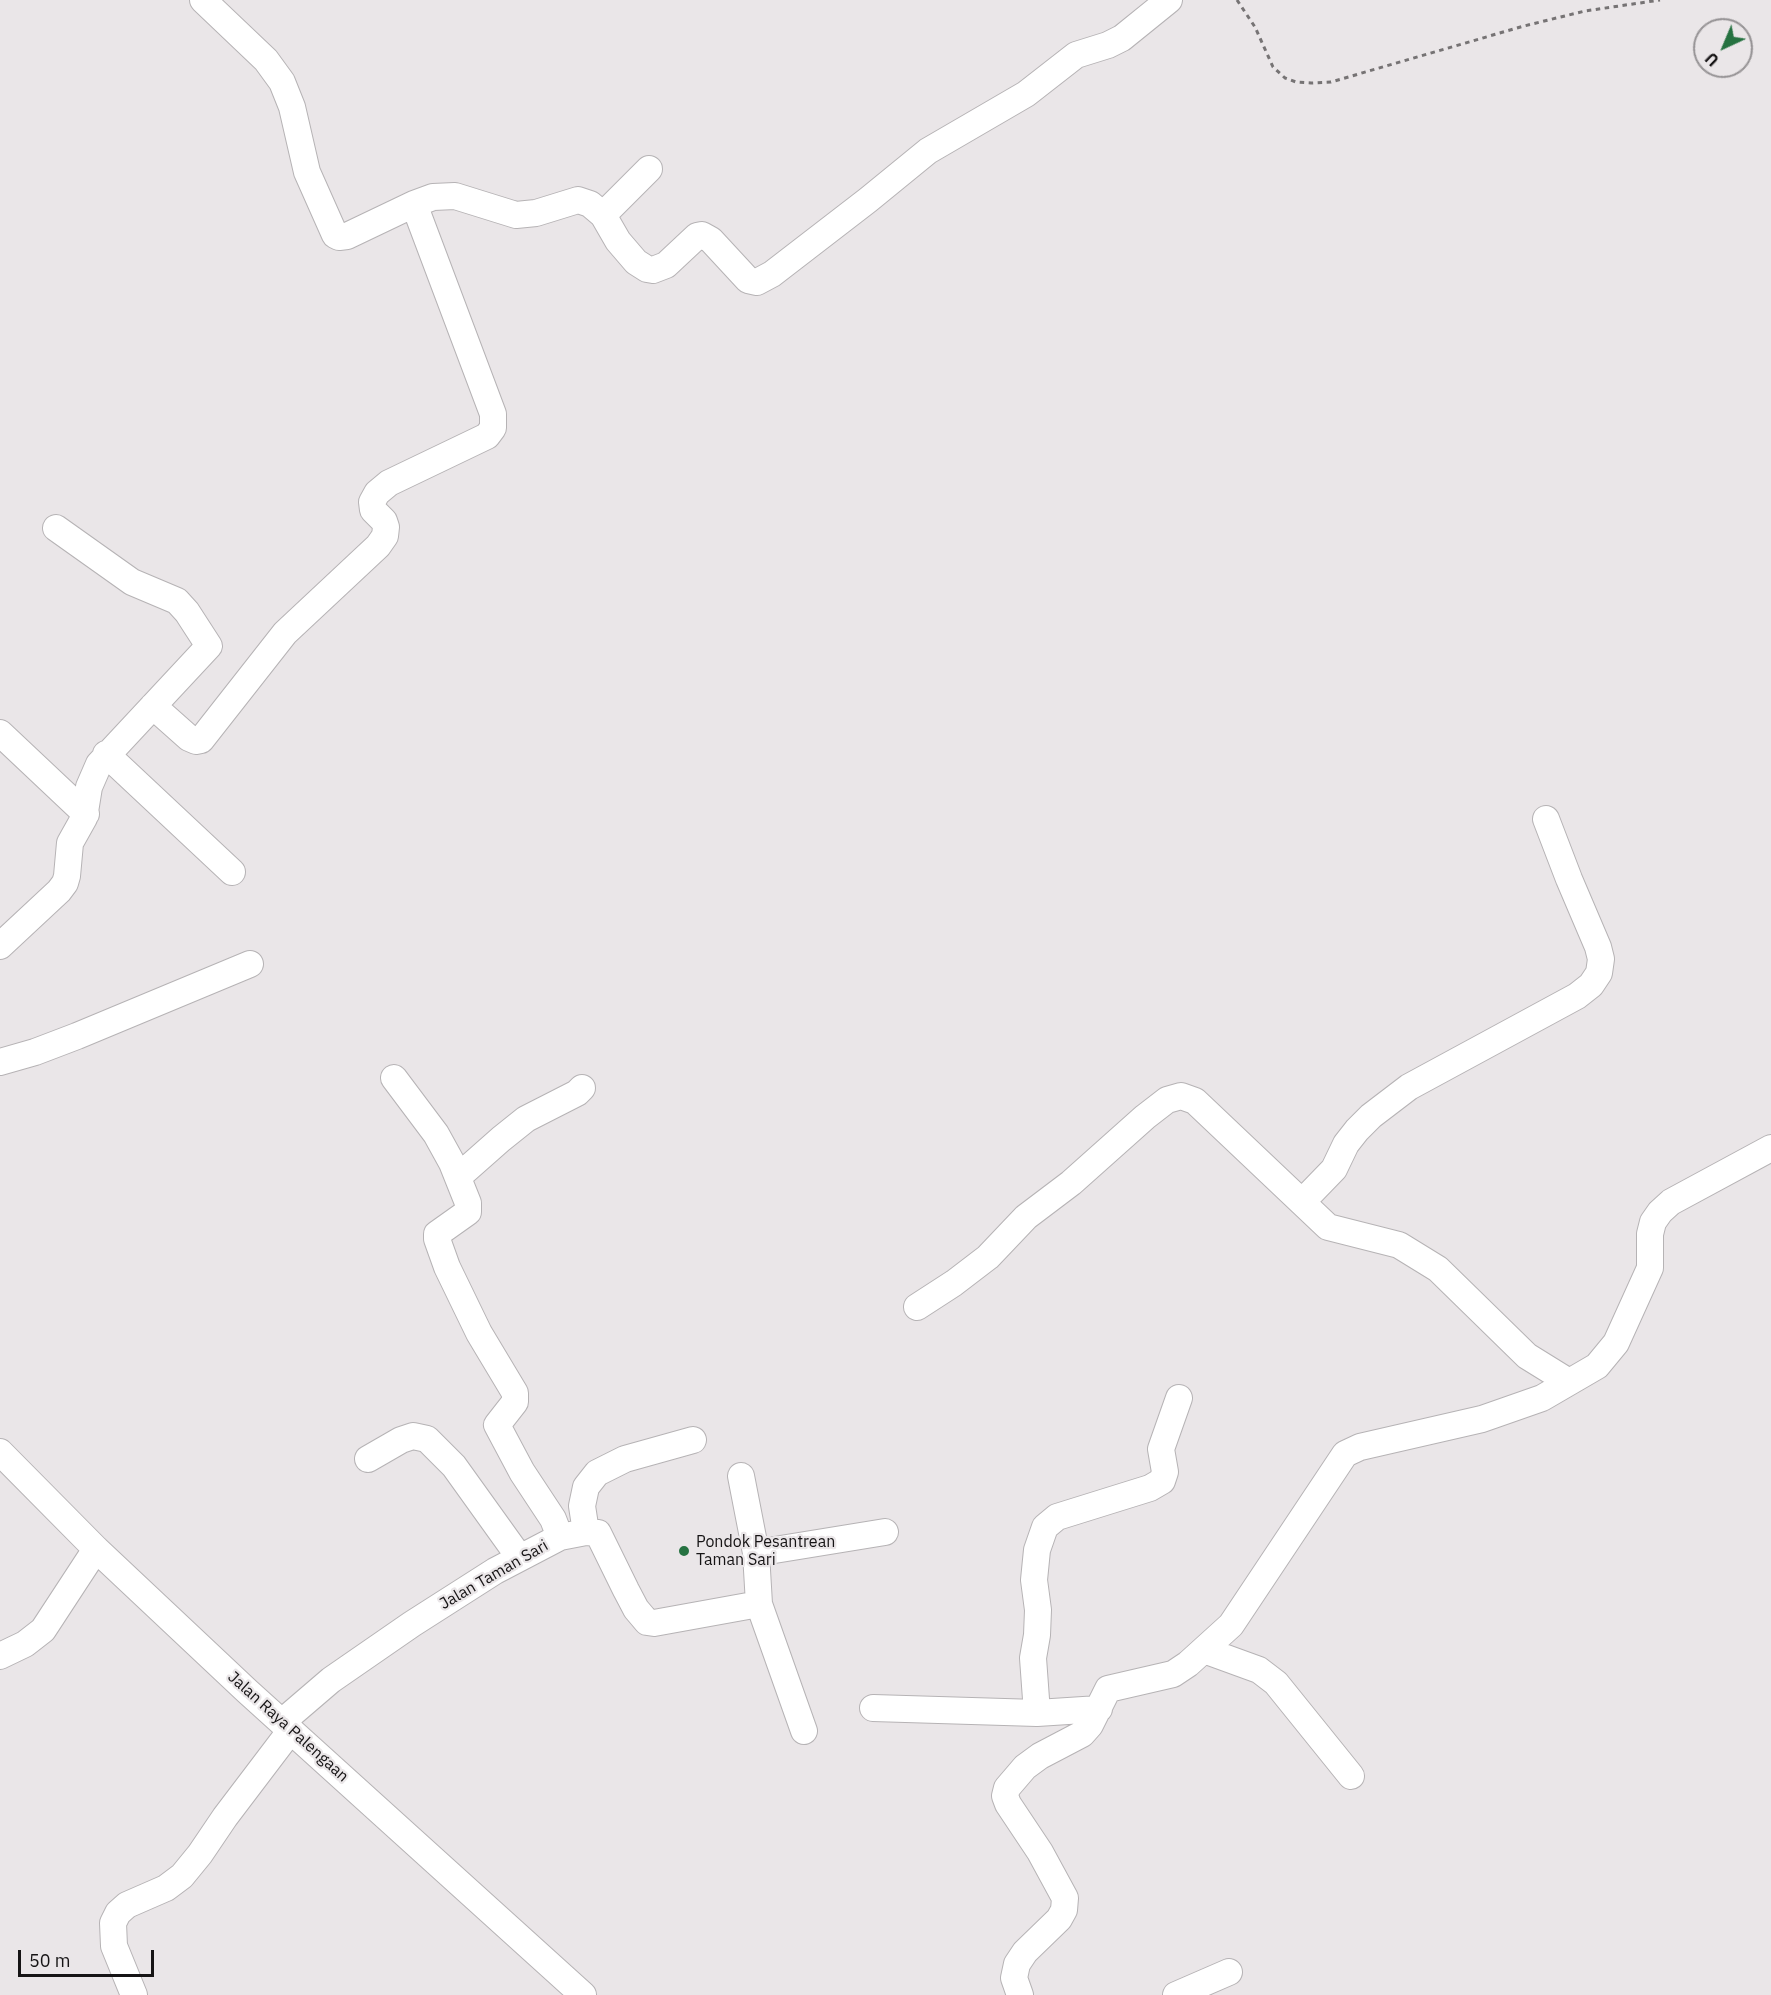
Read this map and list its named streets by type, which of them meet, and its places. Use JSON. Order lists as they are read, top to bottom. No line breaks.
{"streets":{"street":["Jalan Taman Sari","Jalan Raya Palengaan"]},"crossings":[["Jalan Taman Sari","Jalan Raya Palengaan"]],"places":["Pondok Pesantrean Taman Sari"],"scale_bar":"50 m","north":"bottom left"}
